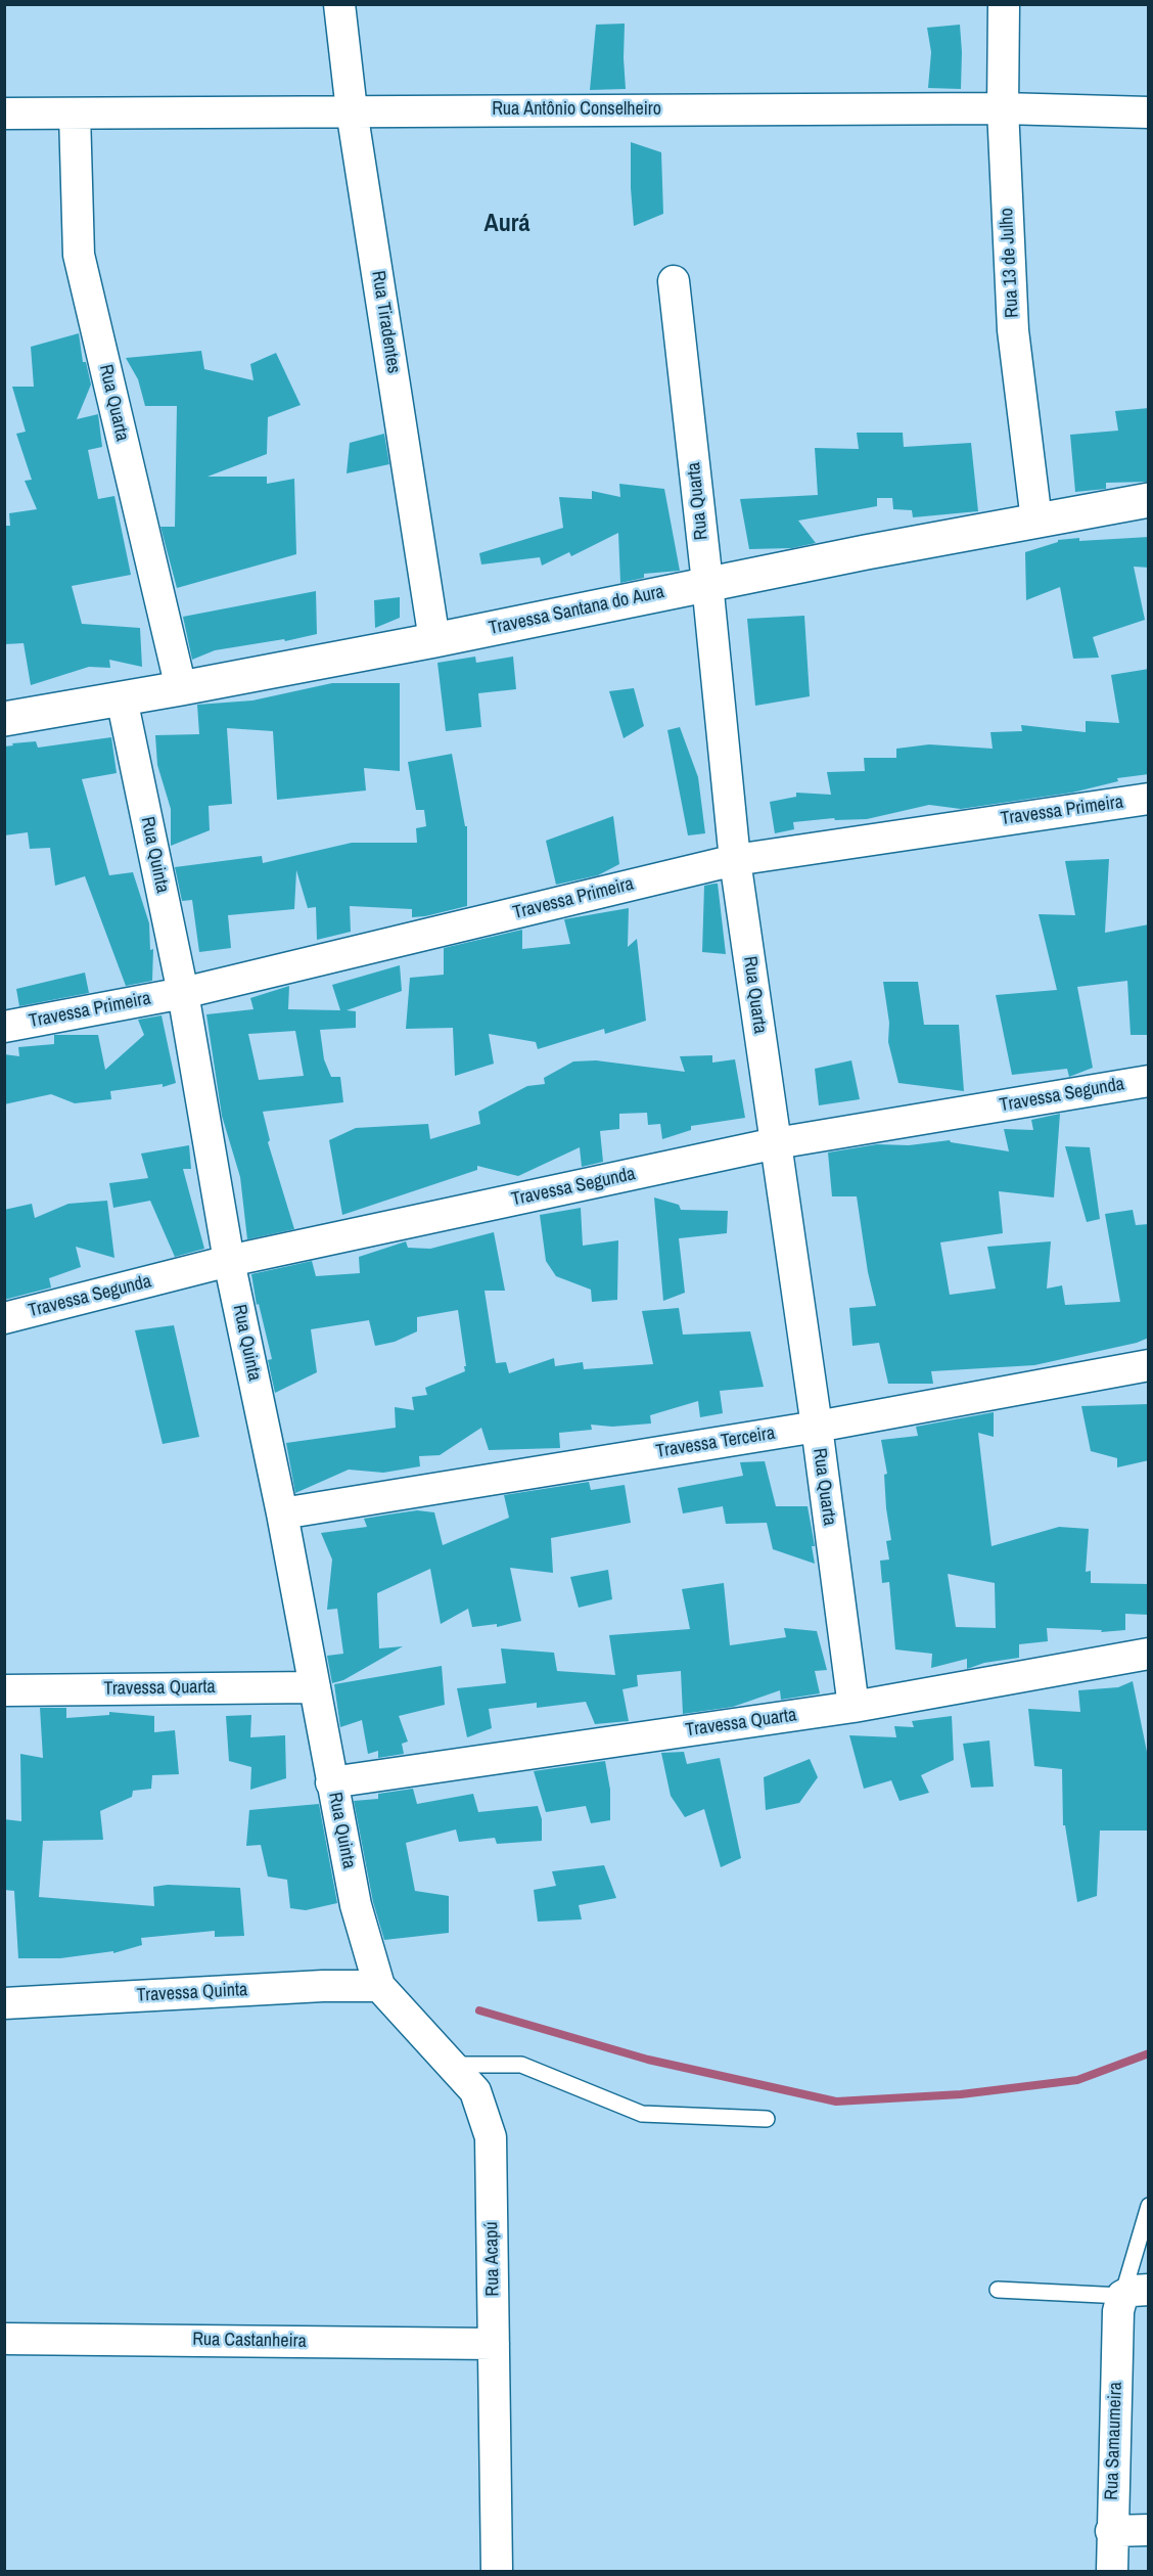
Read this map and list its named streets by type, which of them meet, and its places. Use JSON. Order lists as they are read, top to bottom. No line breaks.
{"streets":{"street":["Rua Antônio Conselheiro","Rua 13 de Julho","Rua Tiradentes","Rua Quarta","Travessa Santana do Aura","Travessa Primeira","Rua Quinta","Travessa Segunda","Travessa Terceira","Travessa Quarta","Travessa Quinta","Rua Acapú","Rua Castanheira","Rua Samaumeira"]},"crossings":[["Rua Antônio Conselheiro","Rua 13 de Julho"],["Rua Antônio Conselheiro","Rua Tiradentes"],["Rua Antônio Conselheiro","Rua Quarta"],["Rua 13 de Julho","Travessa Santana do Aura"],["Rua Tiradentes","Travessa Santana do Aura"],["Rua Quarta","Travessa Santana do Aura"],["Rua Quarta","Travessa Primeira"],["Rua Quarta","Travessa Segunda"],["Rua Quarta","Travessa Terceira"],["Rua Quarta","Travessa Quarta"],["Travessa Santana do Aura","Rua Quinta"],["Travessa Primeira","Rua Quinta"],["Rua Quinta","Travessa Segunda"],["Rua Quinta","Travessa Terceira"],["Rua Quinta","Travessa Quarta"],["Rua Quinta","Travessa Quinta"],["Rua Quinta","Rua Acapú"],["Travessa Quinta","Rua Acapú"],["Rua Acapú","Rua Castanheira"]],"districts":["Aurá"]}
